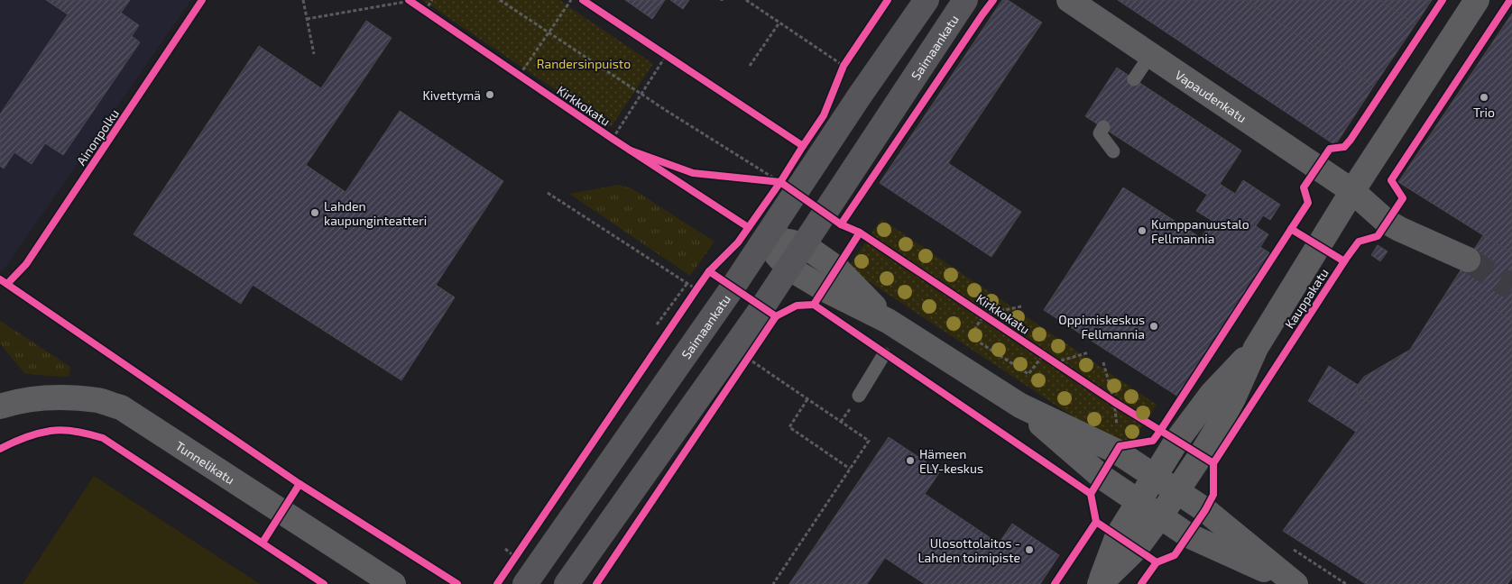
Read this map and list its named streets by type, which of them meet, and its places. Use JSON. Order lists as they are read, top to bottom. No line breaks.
{"streets":{"main road":["Saimaankatu"],"street":["Vapaudenkatu","Kauppakatu","Tunnelikatu"],"cycle path":["Kirkkokatu","Ainonpolku"]},"crossings":[["Vapaudenkatu","Kauppakatu"]],"parks":["Randersinpuisto"],"places":["Kivettymä","Trio","Lahden kaupunginteatteri","Kumppanuustalo Fellmannia","Oppimiskeskus Fellmannia","Hämeen ELY-keskus","Ulosottolaitos - Lahden toimipiste"]}
